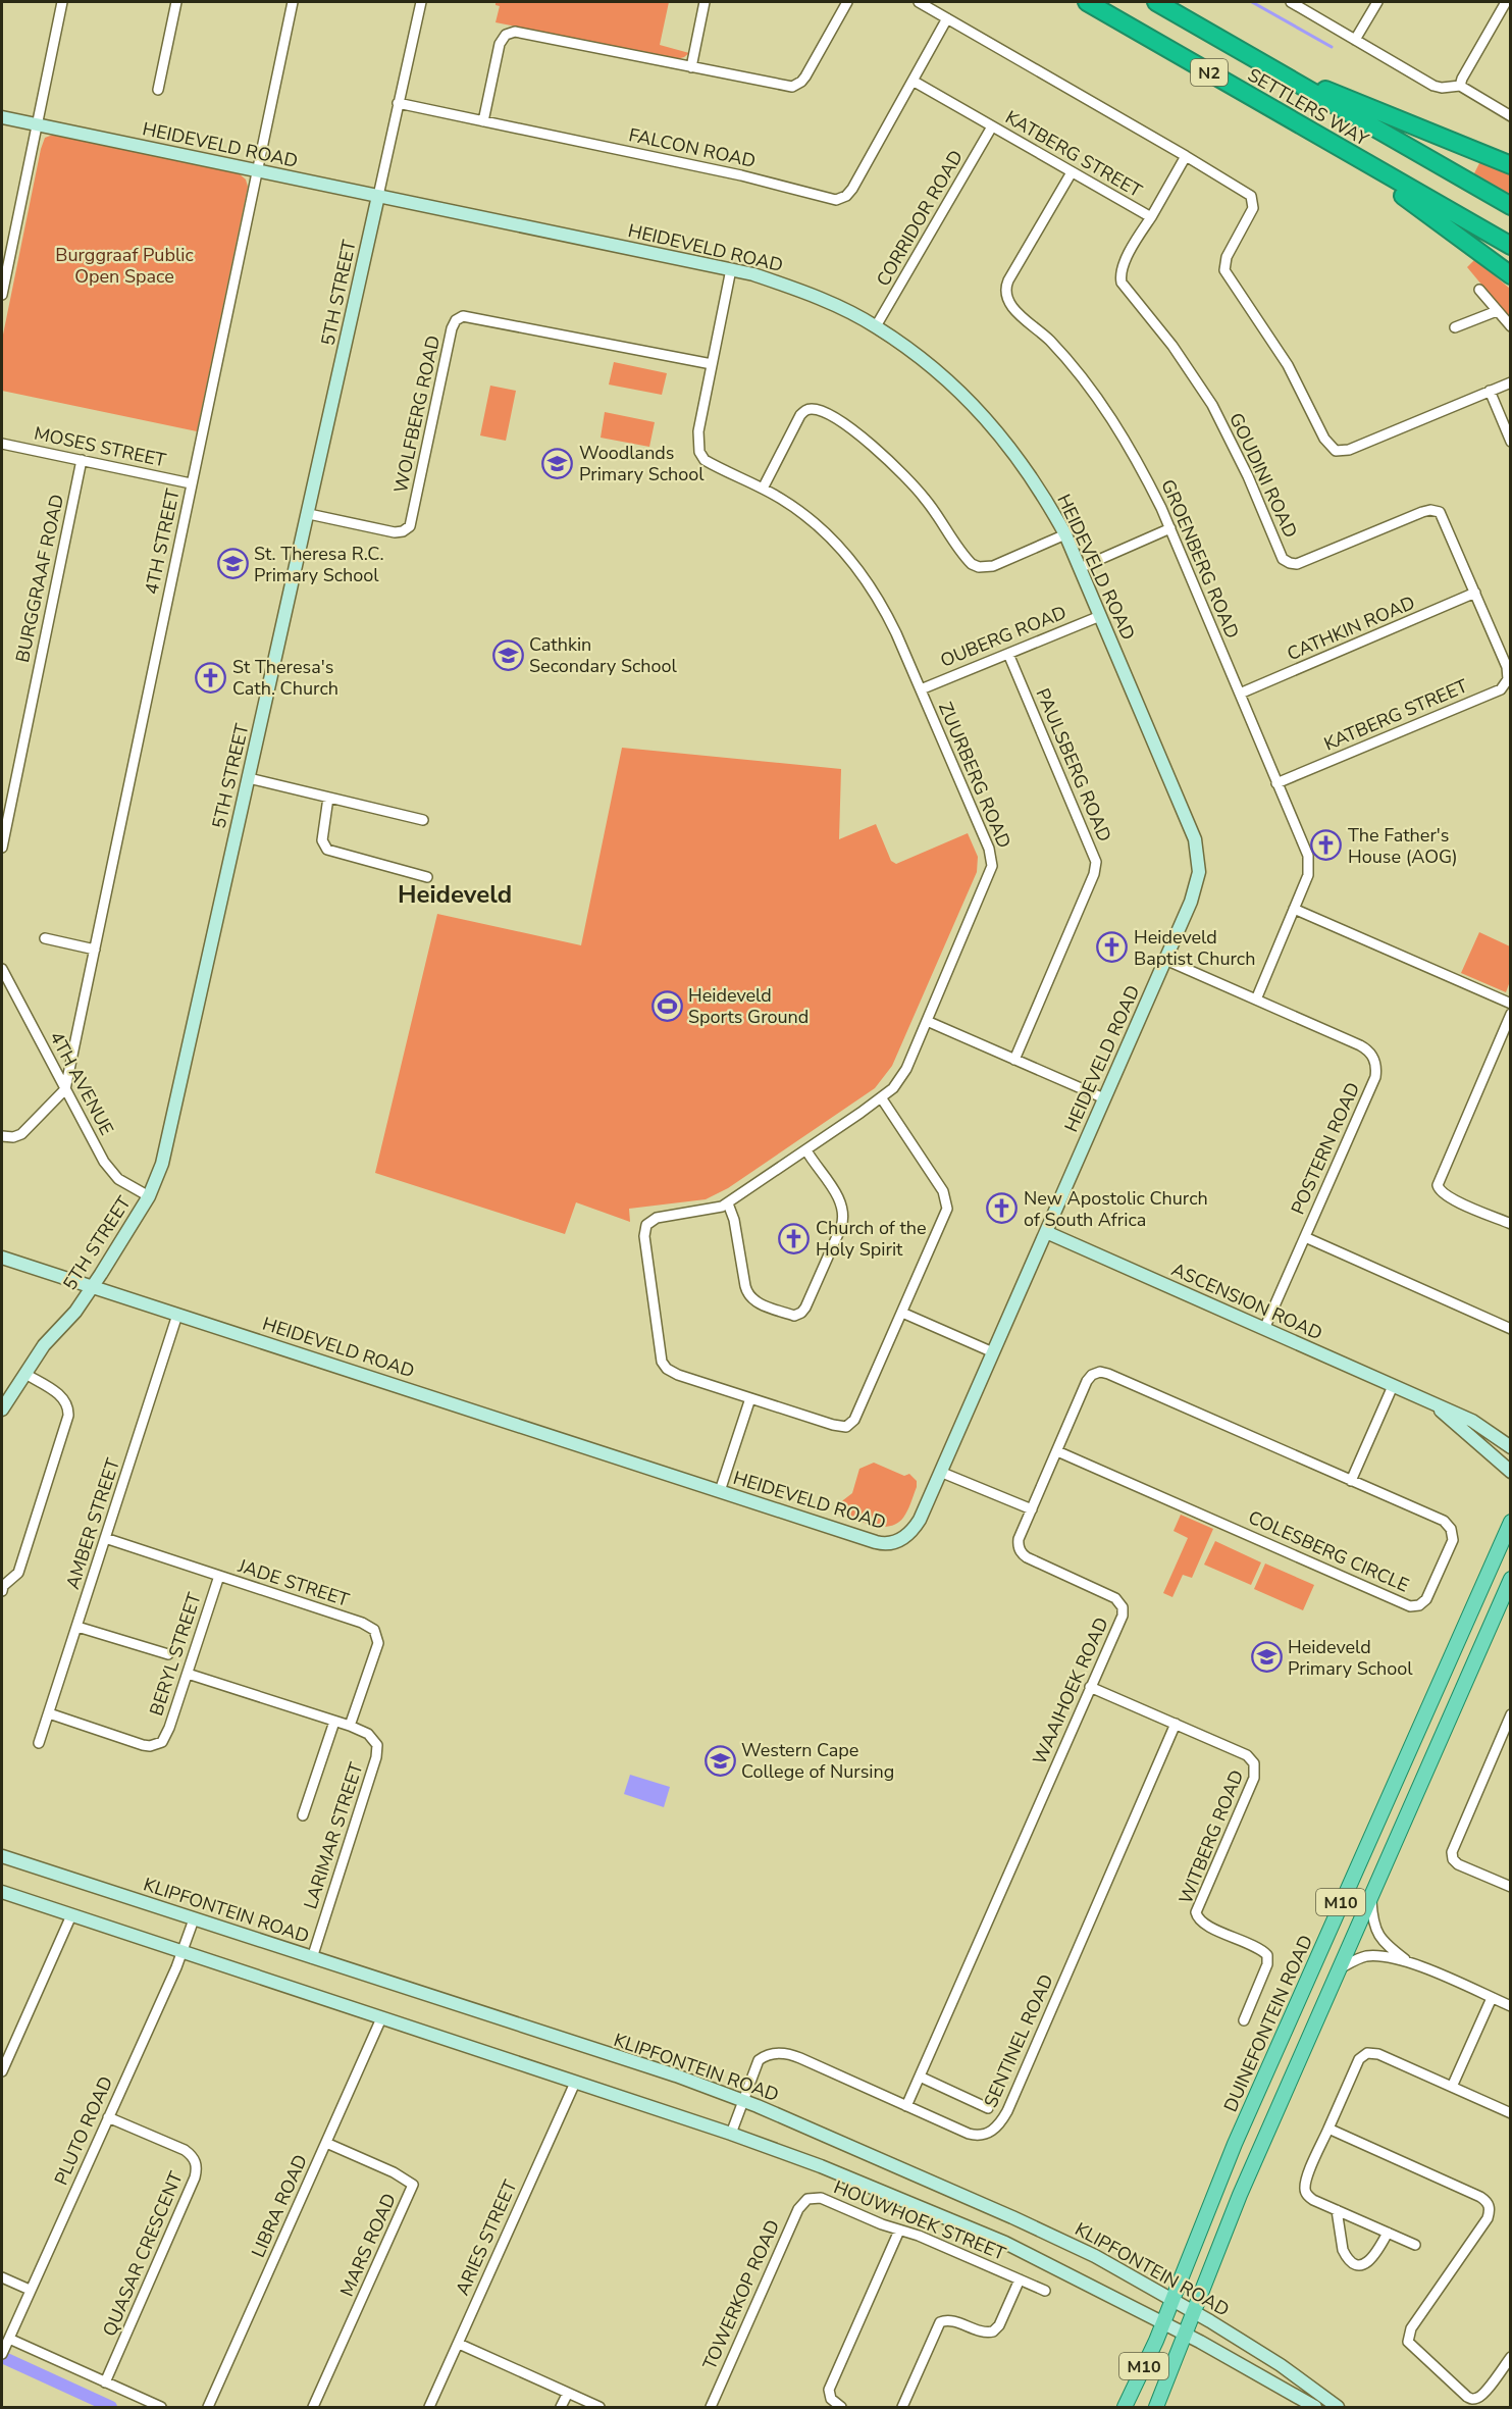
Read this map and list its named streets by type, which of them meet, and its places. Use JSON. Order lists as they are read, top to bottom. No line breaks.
{"streets":{"highway":["N2","SETTLERS WAY"],"main road":["M10","DUINEFONTEIN ROAD"],"street":["HEIDEVELD ROAD","FALCON ROAD","KATBERG STREET","CORRIDOR ROAD","5TH STREET","WOLFBERG ROAD","MOSES STREET","GOUDINI ROAD","4TH STREET","GROENBERG ROAD","BURGGRAAF ROAD","CATHKIN ROAD","OUBERG ROAD","PAULSBERG ROAD","ZUURBERG ROAD","4TH AVENUE","POSTERN ROAD","ASCENSION ROAD","AMBER STREET","COLESBERG CIRCLE","JADE STREET","BERYL STREET","WAAIHOEK ROAD","LARIMAR STREET","WITBERG ROAD","KLIPFONTEIN ROAD","SENTINEL ROAD","PLUTO ROAD","LIBRA ROAD","HOUWHOEK STREET","ARIES STREET","MARS ROAD","QUASAR CRESCENT","TOWERKOP ROAD"]},"crossings":[["HEIDEVELD ROAD","CORRIDOR ROAD"],["HEIDEVELD ROAD","5TH STREET"],["HEIDEVELD ROAD","4TH STREET"],["HEIDEVELD ROAD","OUBERG ROAD"],["HEIDEVELD ROAD","ZUURBERG ROAD"],["HEIDEVELD ROAD","POSTERN ROAD"],["HEIDEVELD ROAD","ASCENSION ROAD"],["HEIDEVELD ROAD","AMBER STREET"],["FALCON ROAD","KATBERG STREET"],["FALCON ROAD","5TH STREET"],["KATBERG STREET","CORRIDOR ROAD"],["KATBERG STREET","GOUDINI ROAD"],["KATBERG STREET","GROENBERG ROAD"],["5TH STREET","WOLFBERG ROAD"],["5TH STREET","4TH AVENUE"],["WOLFBERG ROAD","ZUURBERG ROAD"],["MOSES STREET","4TH STREET"],["MOSES STREET","BURGGRAAF ROAD"],["GOUDINI ROAD","CATHKIN ROAD"],["4TH STREET","4TH AVENUE"],["GROENBERG ROAD","CATHKIN ROAD"],["GROENBERG ROAD","POSTERN ROAD"],["OUBERG ROAD","PAULSBERG ROAD"],["OUBERG ROAD","ZUURBERG ROAD"],["POSTERN ROAD","ASCENSION ROAD"],["AMBER STREET","JADE STREET"],["AMBER STREET","BERYL STREET"],["COLESBERG CIRCLE","WAAIHOEK ROAD"],["JADE STREET","BERYL STREET"],["JADE STREET","LARIMAR STREET"],["BERYL STREET","LARIMAR STREET"],["WAAIHOEK ROAD","WITBERG ROAD"],["WAAIHOEK ROAD","SENTINEL ROAD"],["LARIMAR STREET","KLIPFONTEIN ROAD"],["WITBERG ROAD","SENTINEL ROAD"],["M10","KLIPFONTEIN ROAD"],["KLIPFONTEIN ROAD","DUINEFONTEIN ROAD"],["KLIPFONTEIN ROAD","SENTINEL ROAD"],["KLIPFONTEIN ROAD","PLUTO ROAD"],["PLUTO ROAD","QUASAR CRESCENT"],["LIBRA ROAD","MARS ROAD"],["HOUWHOEK STREET","TOWERKOP ROAD"]],"districts":["Heideveld"],"parks":["Burggraaf Public Open Space"],"places":{"school or university":["Woodlands Primary School","St. Theresa R.C. Primary School","Cathkin Secondary School","Heideveld Primary School","Western Cape College of Nursing"],"church":["St Theresa's Cath. Church","The Father's House (AOG)","Heideveld Baptist Church","New Apostolic Church of South Africa","Church of the Holy Spirit"],"sports":["Heideveld Sports Ground"]}}
